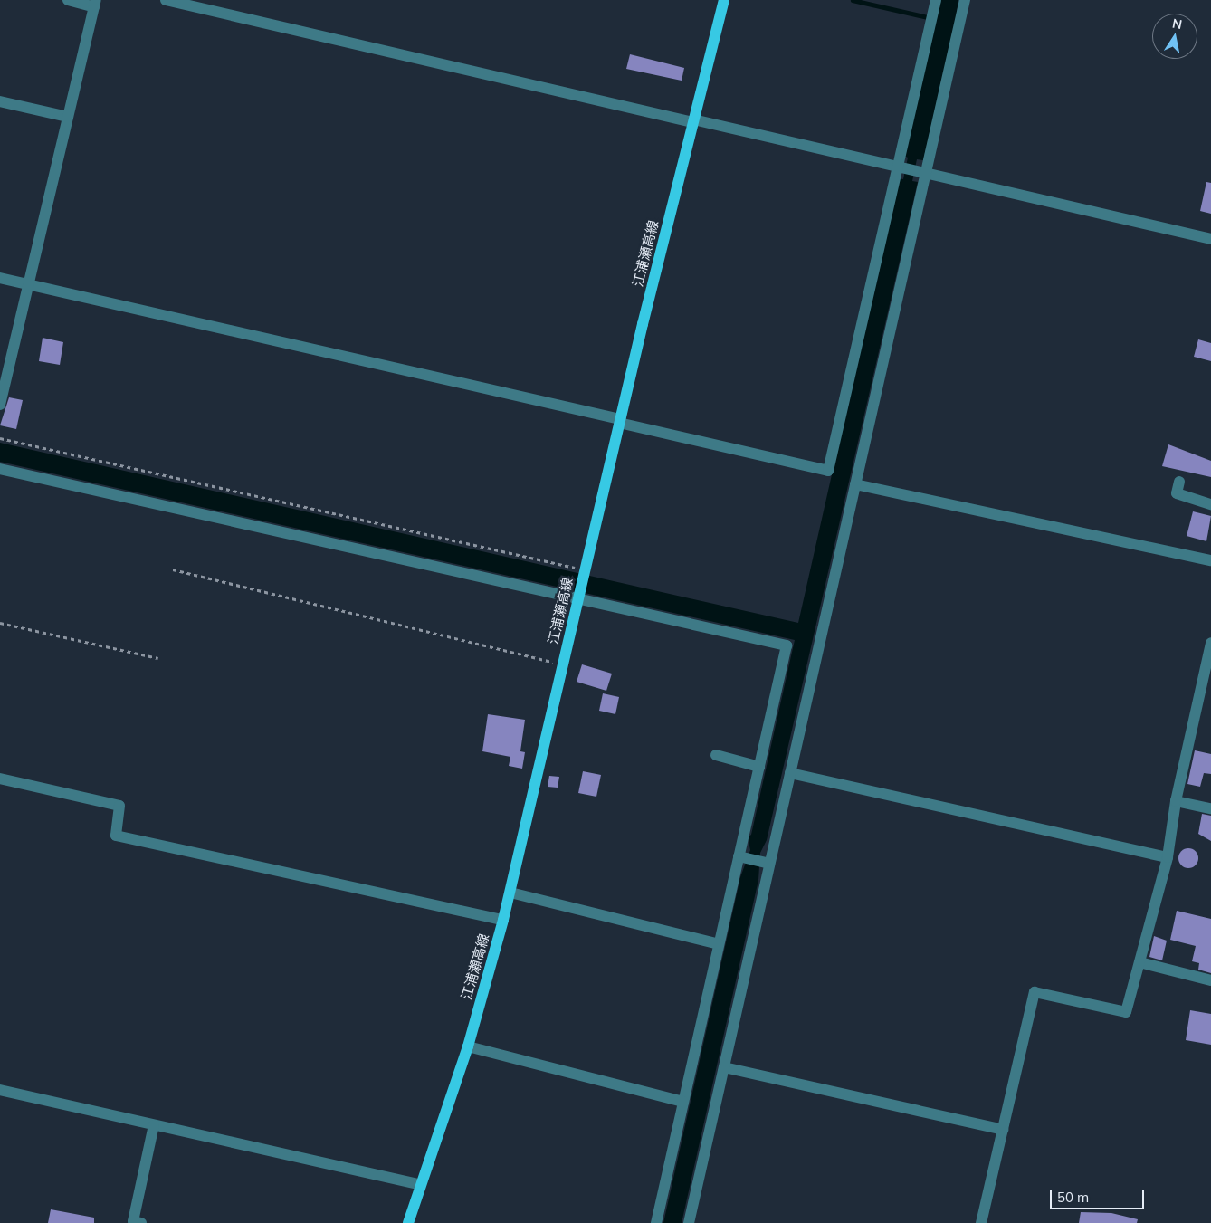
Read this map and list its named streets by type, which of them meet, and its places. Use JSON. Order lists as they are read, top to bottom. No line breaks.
{"streets":{"main road":["江浦瀬高線"]},"scale_bar":"50 m","north":"top"}
